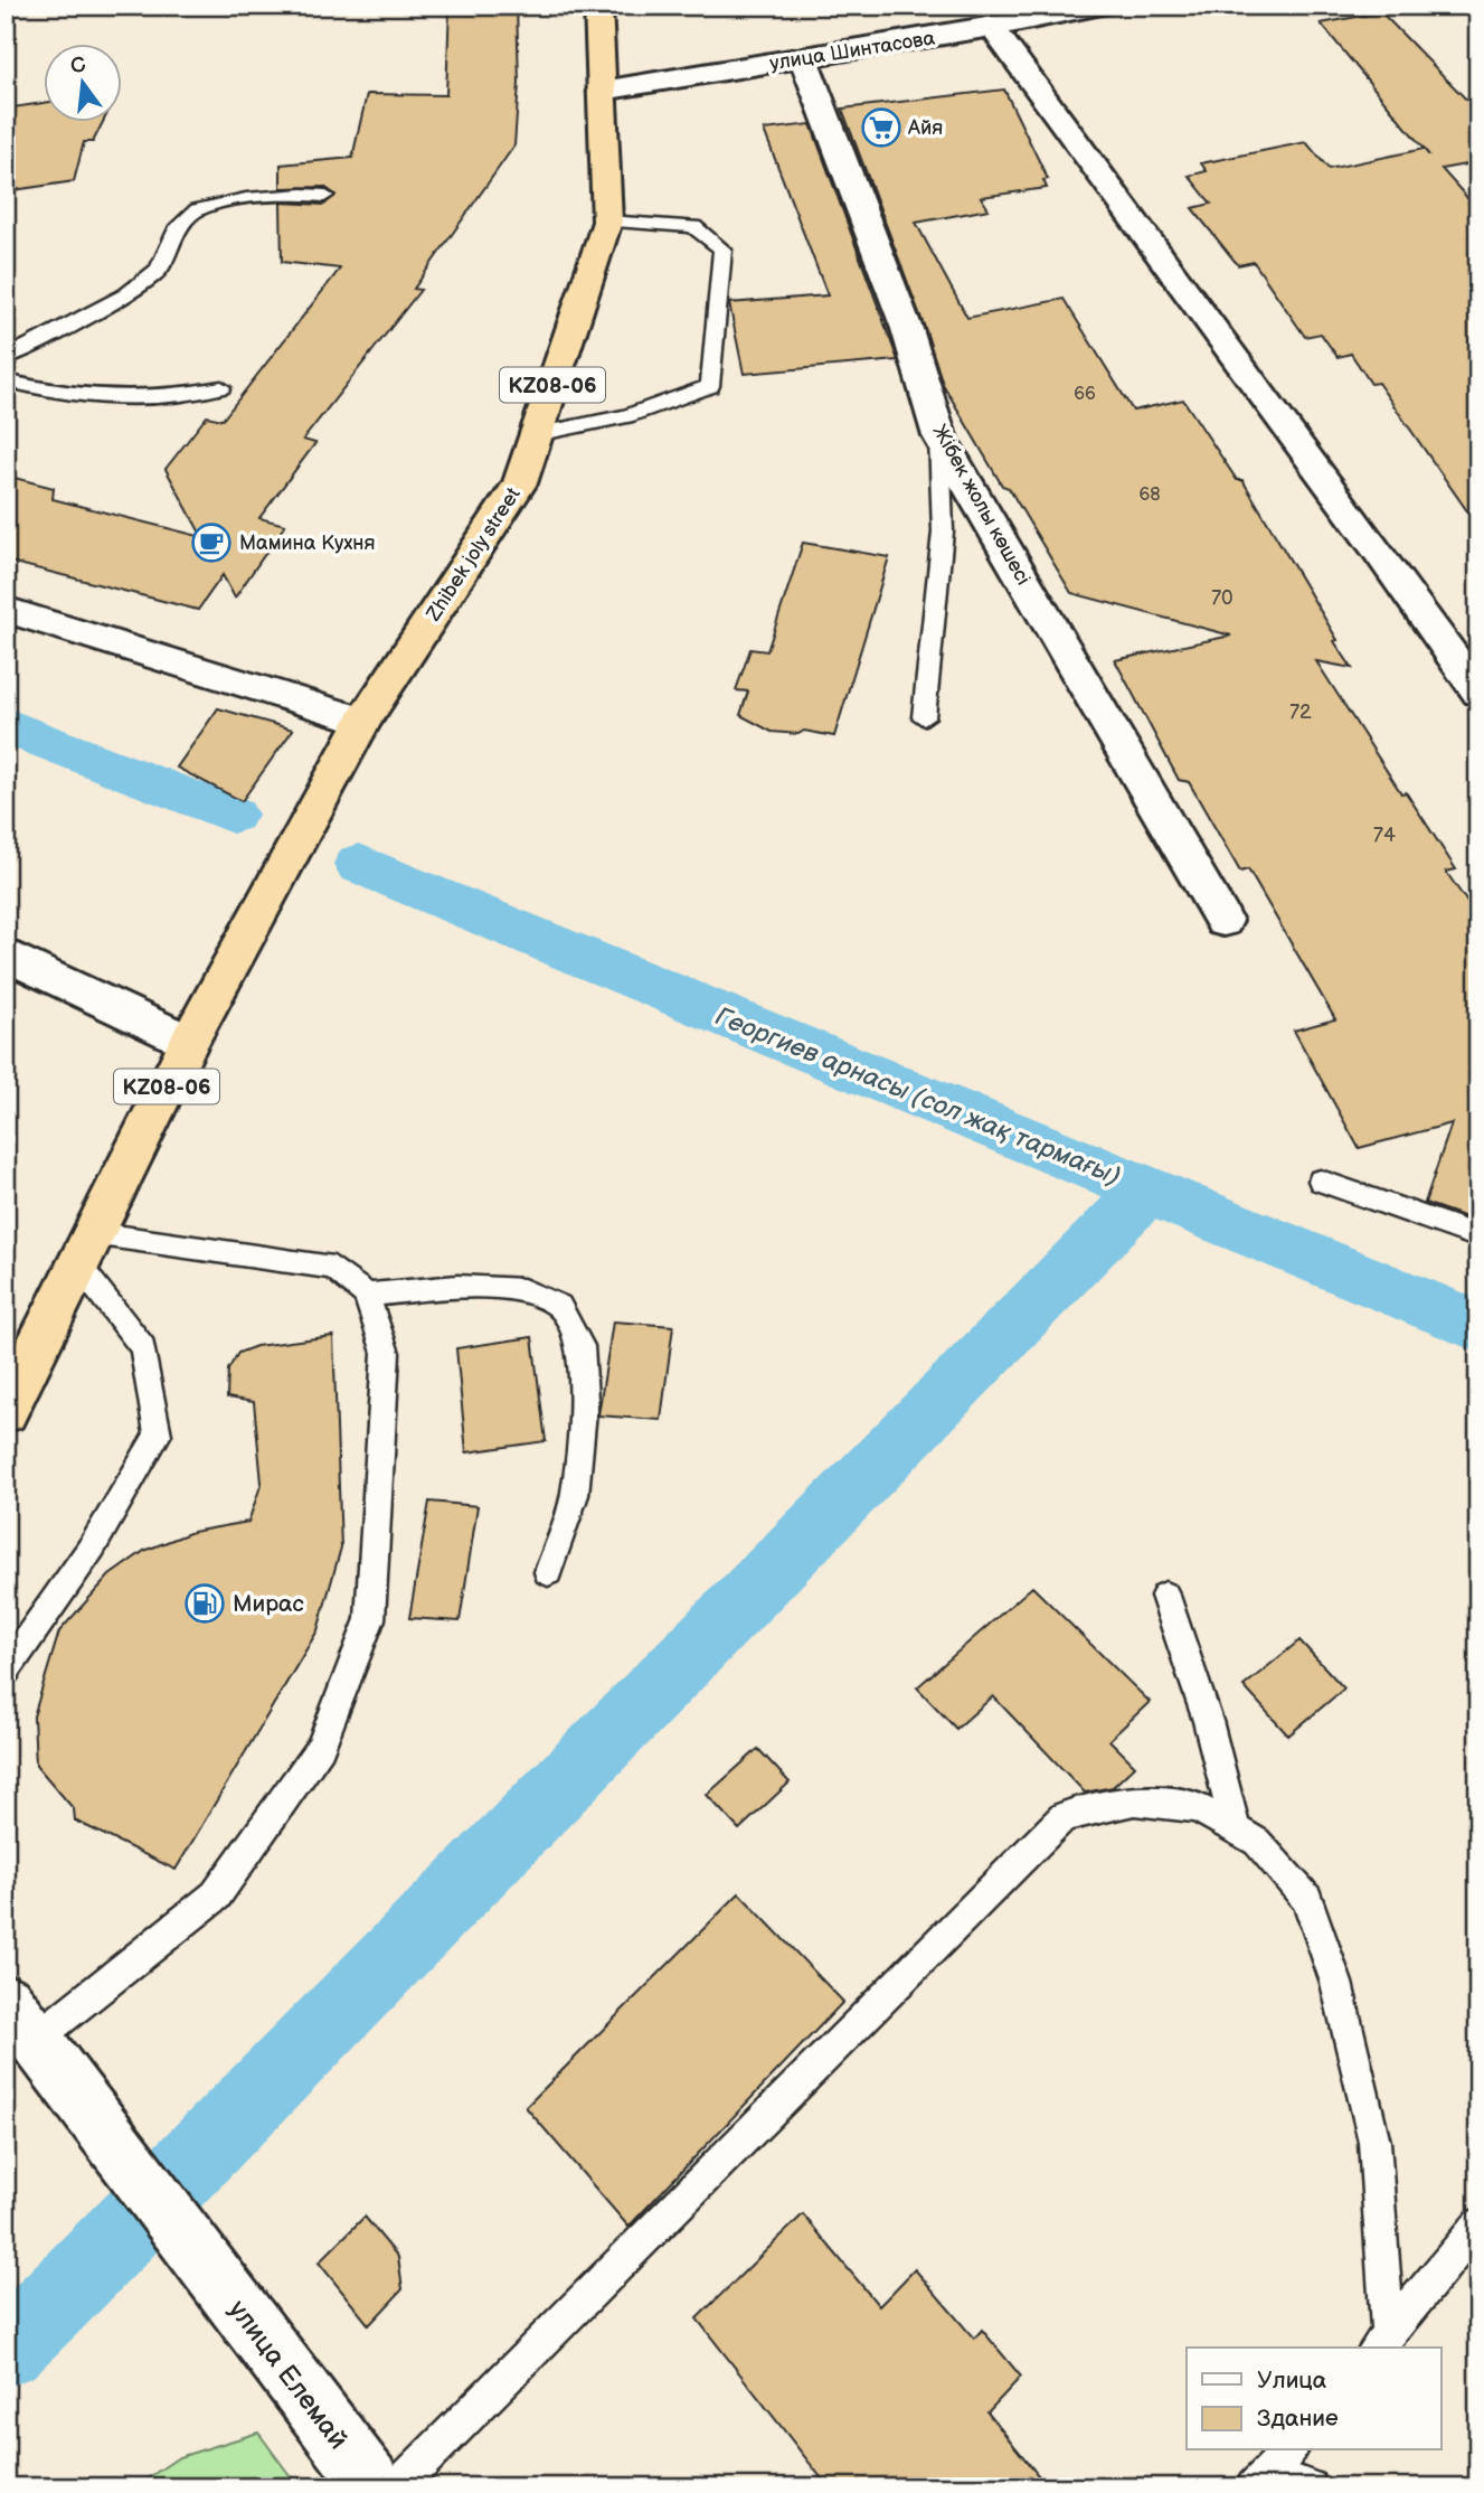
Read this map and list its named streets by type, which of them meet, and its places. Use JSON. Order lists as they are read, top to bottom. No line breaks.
{"streets":{"highway":["KZ08-06","Zhibek joly street"],"street":["улица Шинтасова","Жібек жолы көшесі","улица Елемай"]},"crossings":[["улица Шинтасова","Жібек жолы көшесі"],["улица Шинтасова","Zhibek joly street"],["KZ08-06","Zhibek joly street"]],"water":["Георгиев арнасы (сол жақ тармағы)"],"places":{"supermarket":["Айя"],"cafe":["Мамина Кухня"],"fuel station":["Мирас"]},"house_numbers":["66","68","70","72","74"],"legend":["Улица","Здание"],"north":"top"}
